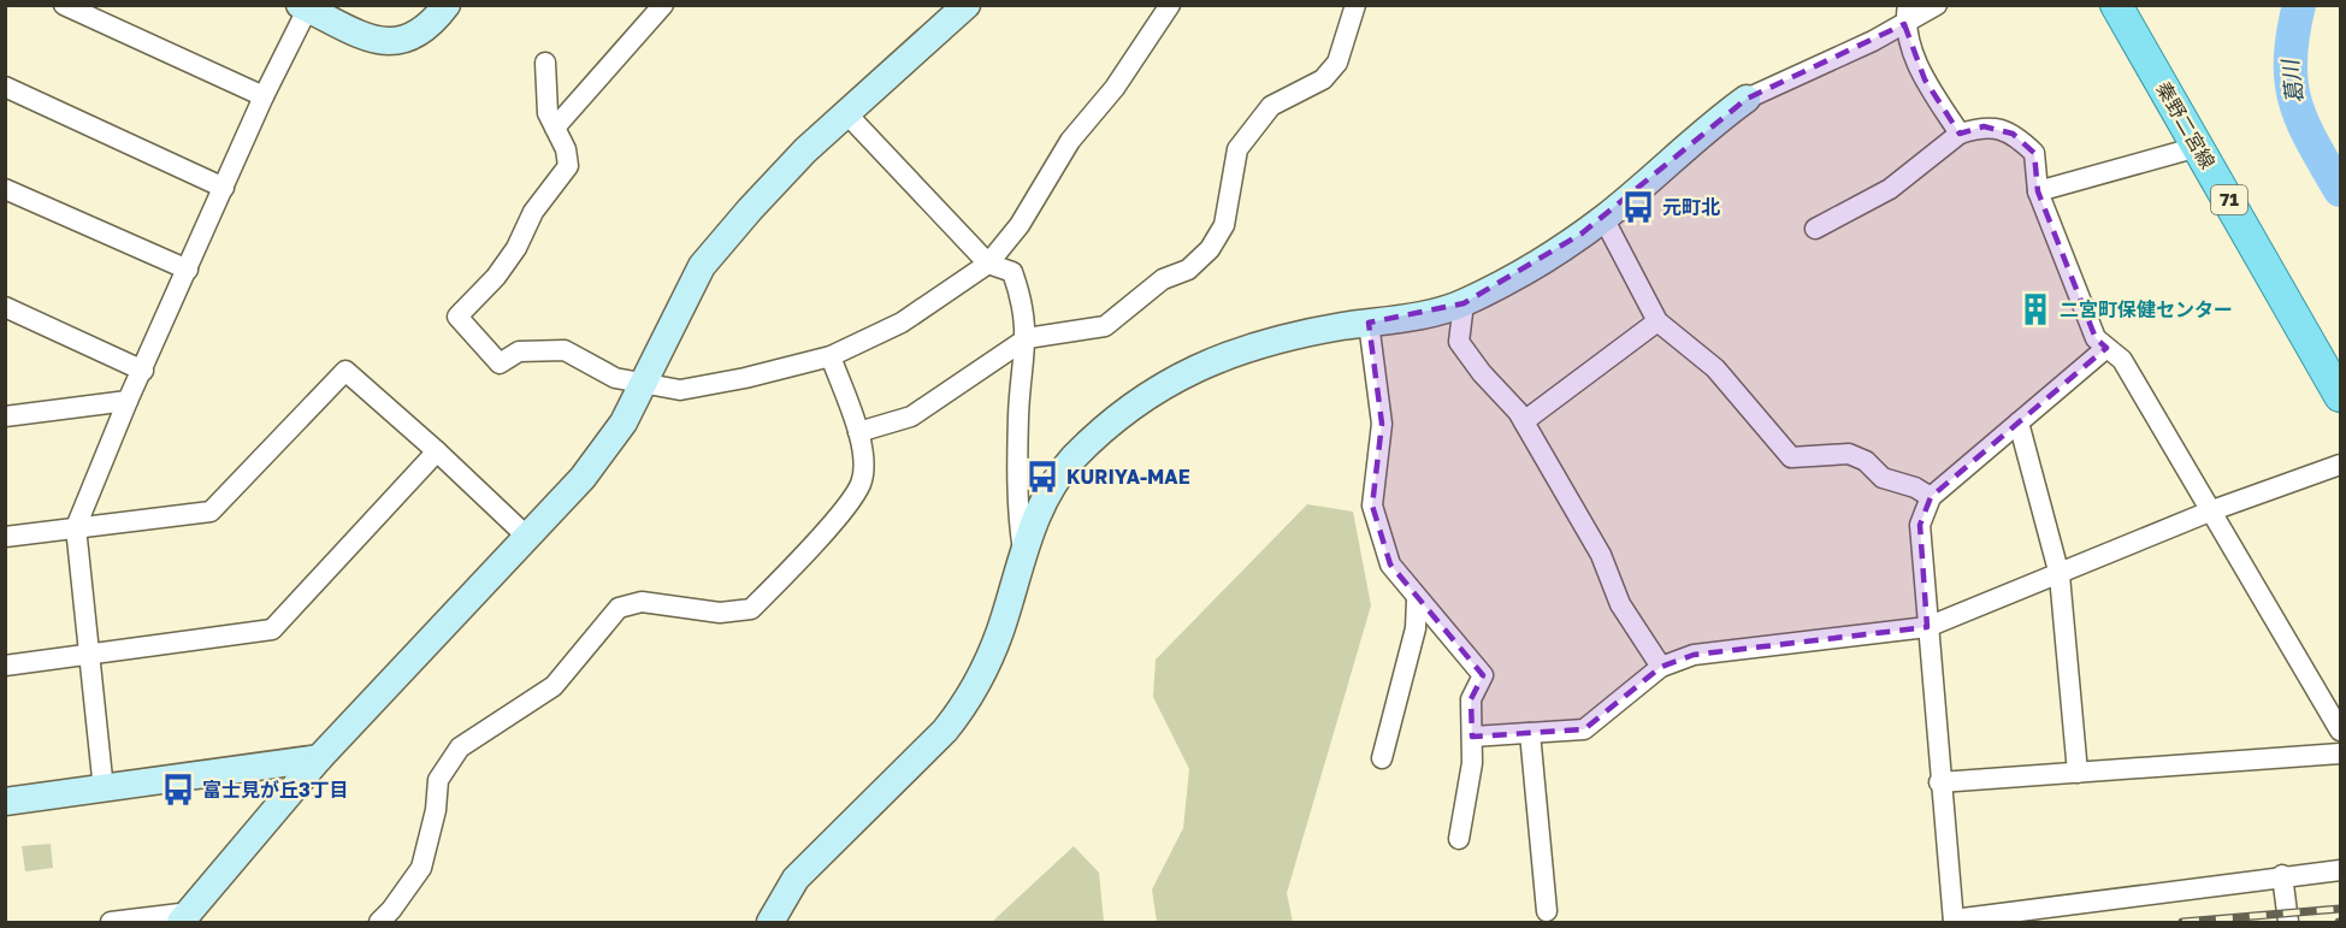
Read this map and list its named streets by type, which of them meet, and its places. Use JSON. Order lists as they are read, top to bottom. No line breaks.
{"streets":{"main road":["秦野二宮線","71"]},"water":["葛川"],"places":{"bus stop":["元町北","KURIYA-MAE","富士見が丘3丁目"],"building":["二宮町保健センター"]}}
